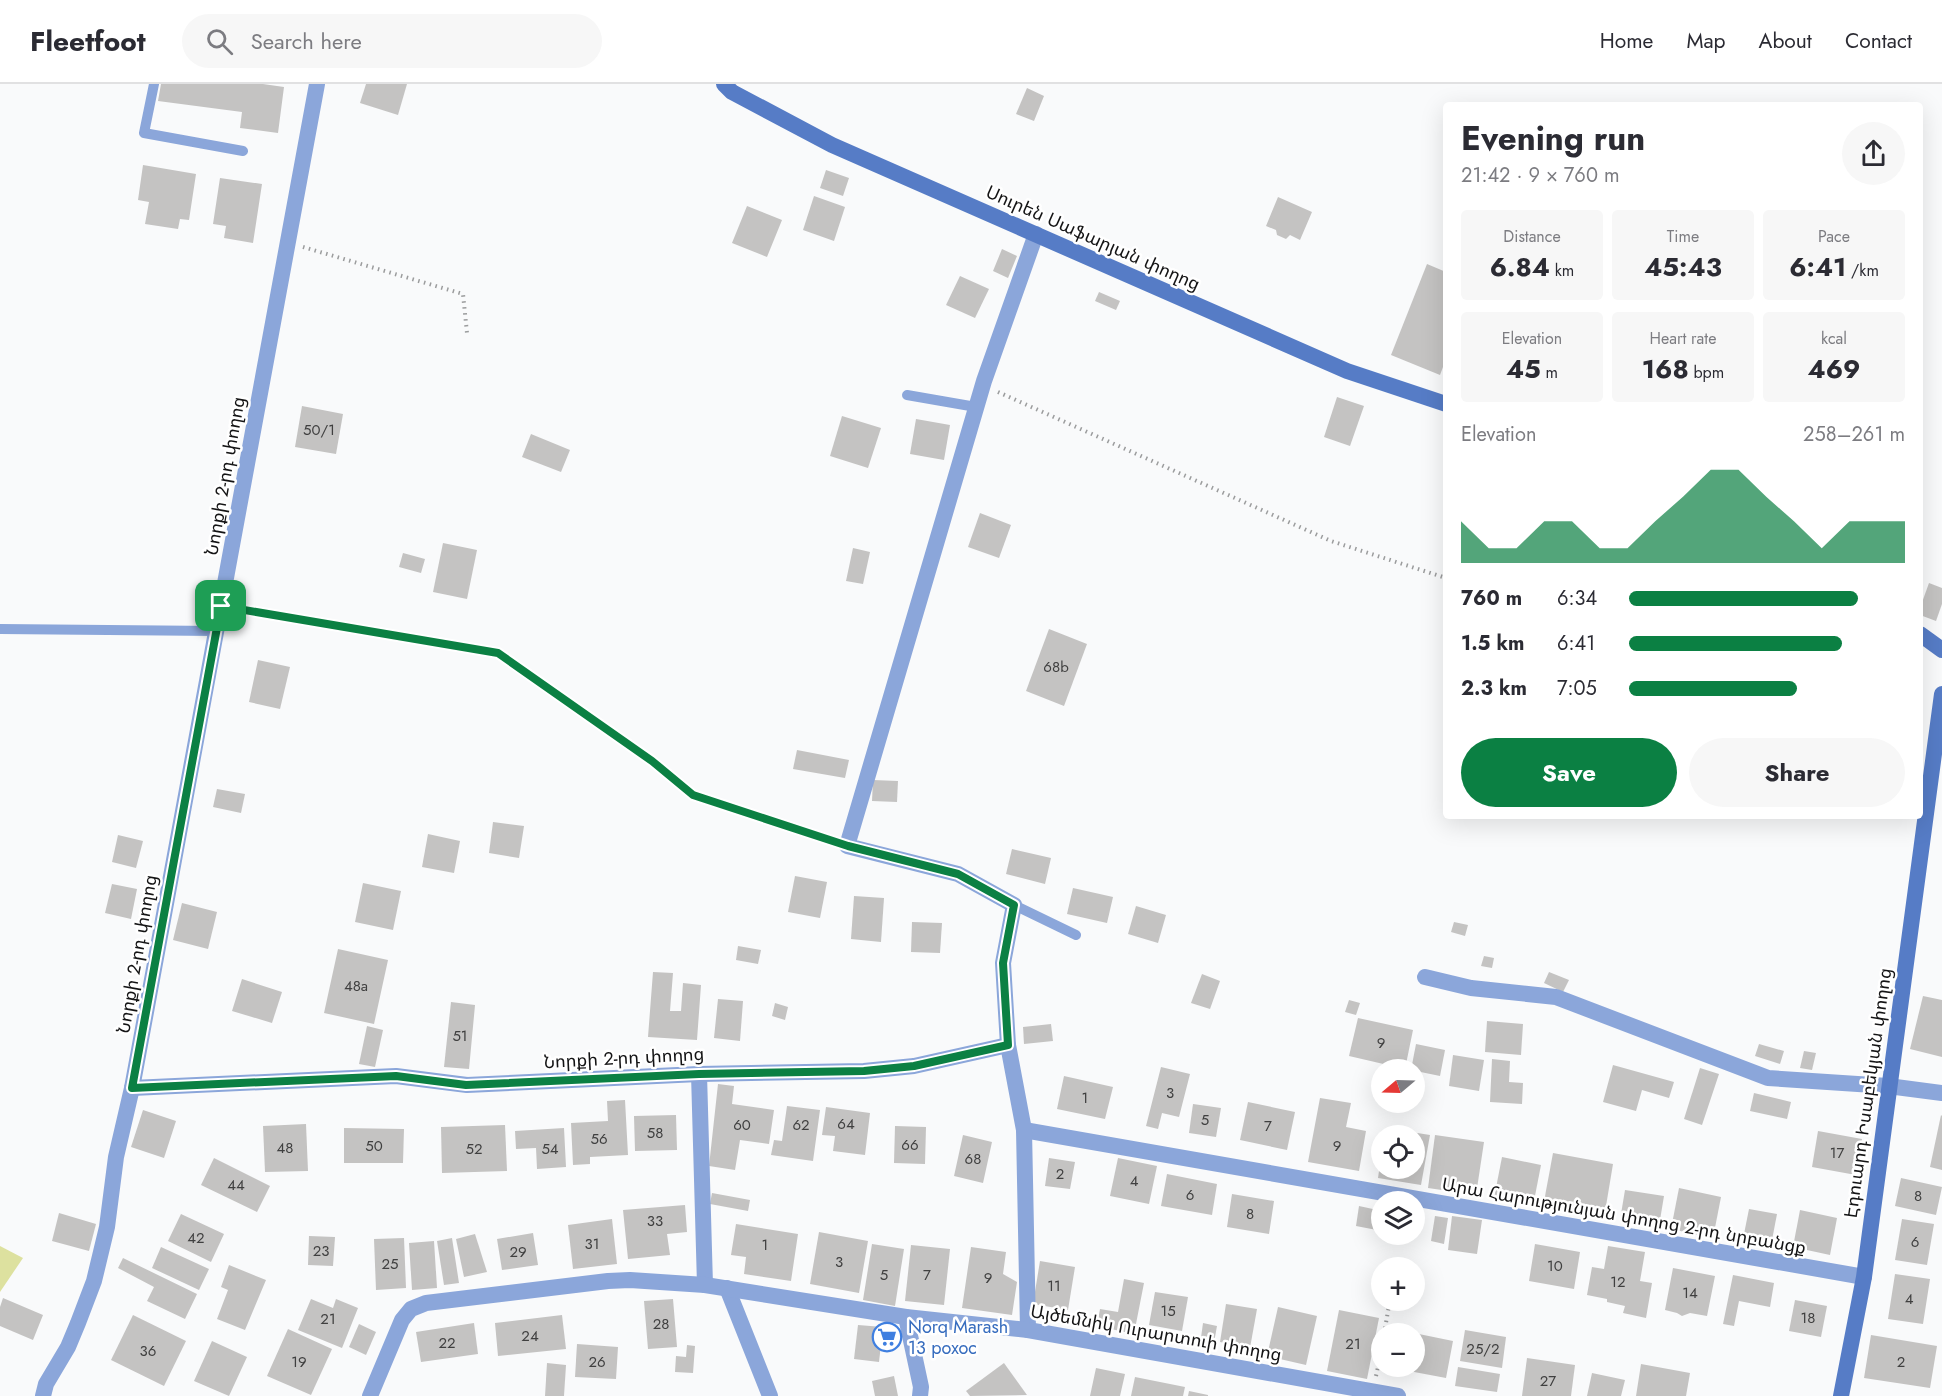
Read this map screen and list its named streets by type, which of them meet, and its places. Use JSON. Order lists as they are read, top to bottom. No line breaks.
{"streets":{"main road":["Սուրեն Սաֆարյան փողոց","Էդուարդ Իսաբեկյան փողոց"],"street":["Նորքի 2-րդ փողոց","Արա Հարությունյան փողոց 2-րդ նրբանցք","Այծեմնիկ Ուրարտուի փողոց"]},"crossings":[["Էդուարդ Իսաբեկյան փողոց","Արա Հարությունյան փողոց 2-րդ նրբանցք"]],"places":{"supermarket":["Norq Marash 13 poxoc"]},"house_numbers":["50/1","68b","48a","51","9","3","1","5","64","60","62","7","58","56","66","50","9","48","52","54","17","68","2","4","44","6","8","8","33","42","6","31","1","23","29","3","25","10","5","7","9","12","11","14","4","15","18","21","28","24","22","21","25/2","36","19","26","2","27"],"north":"left","page":{"header":"Fleetfoot","search":"Search here","nav":["Home","Map","About","Contact"],"heading":["Evening run","21:42 · 9 × 760 m"],"stats":[["Distance","6.84 km"],["Time","45:43"],["Pace","6:41 /km"],["Elevation","45 m"],["Heart rate","168 bpm"],["kcal","469"]],"chart":["Elevation","258–261 m"],"list":[{"name":"760 m","note":"6:34"},{"name":"1.5 km","note":"6:41"},{"name":"2.3 km","note":"7:05"}],"buttons":["Save","Share"],"map_buttons":["+","−"]}}
